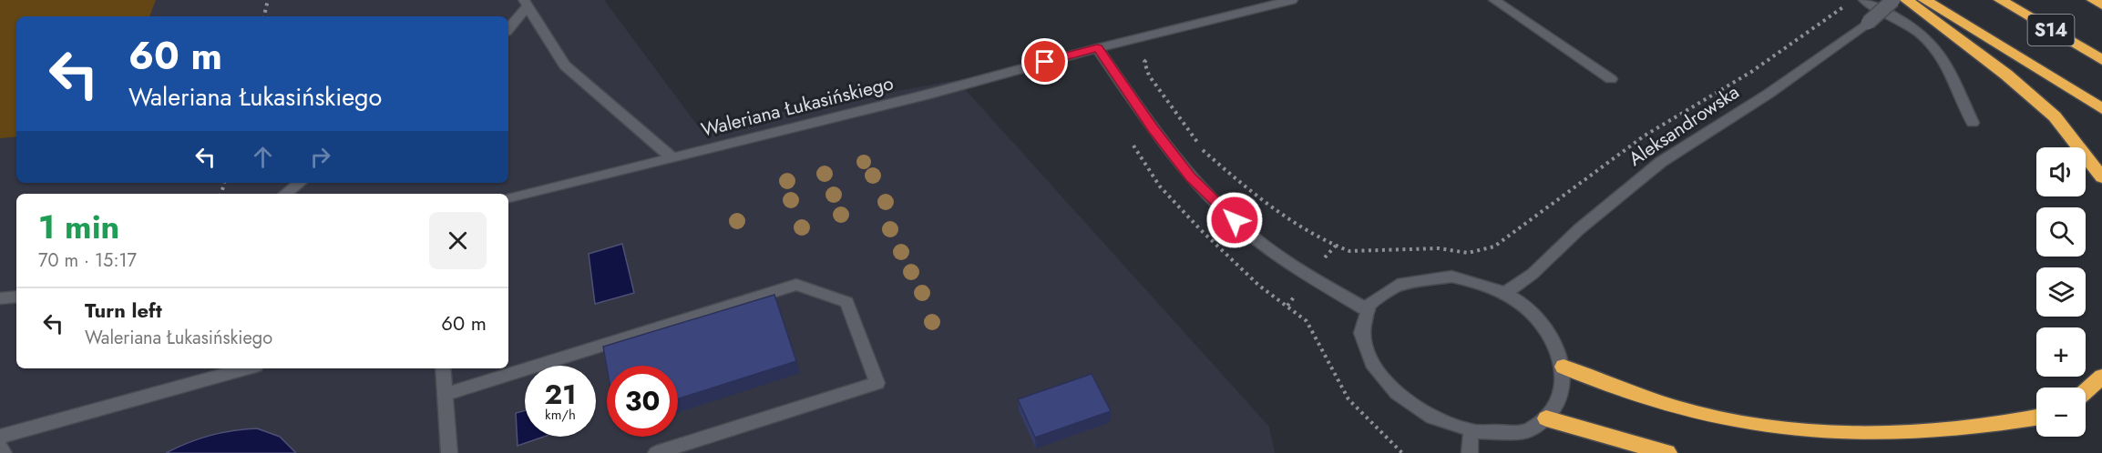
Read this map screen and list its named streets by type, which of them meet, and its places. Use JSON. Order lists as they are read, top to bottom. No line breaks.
{"streets":{"highway":["S14"],"main road":["Waleriana Łukasińskiego","Aleksandrowska"]},"page":{"turn":["60 m","Waleriana Łukasińskiego"],"map_buttons":["+","−"],"heading":["1 min","70 m · 15:17"],"list":[{"name":"Turn left","note":"Waleriana Łukasińskiego","value":"60 m"}],"speed":"21 km/h","limit":"30"}}
